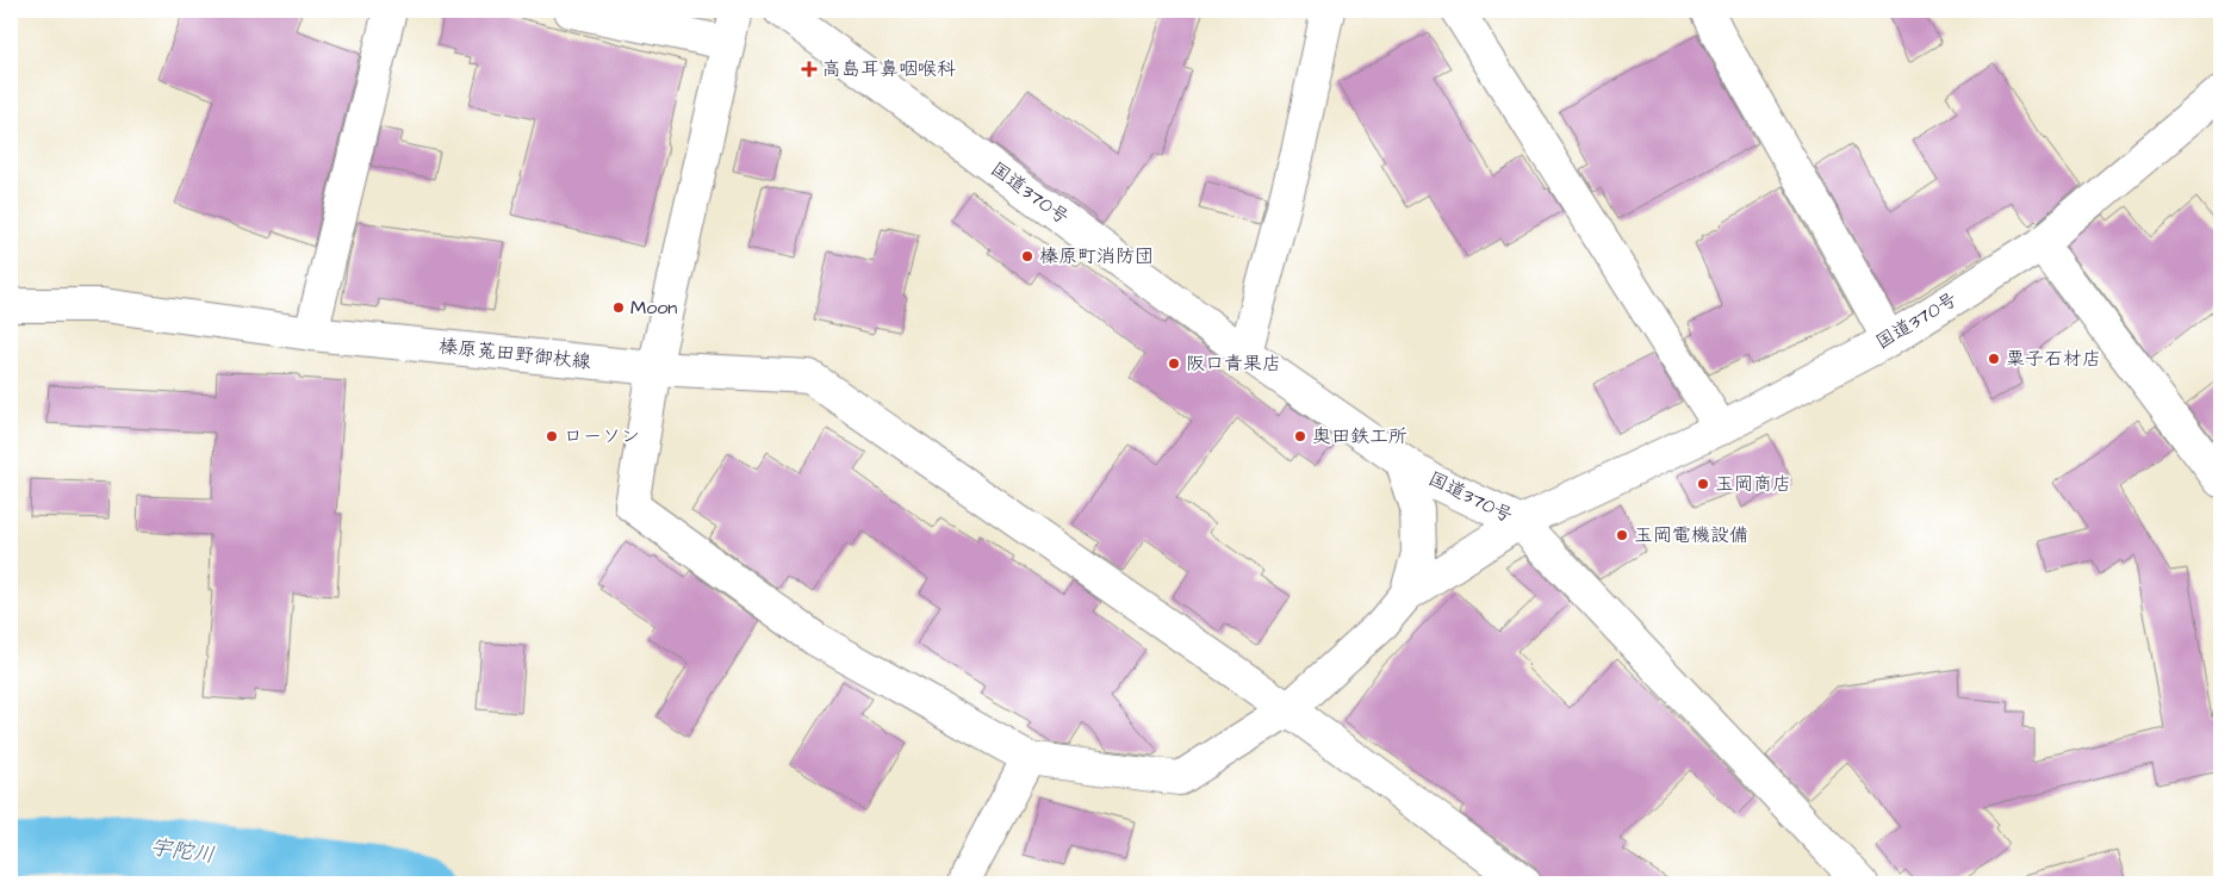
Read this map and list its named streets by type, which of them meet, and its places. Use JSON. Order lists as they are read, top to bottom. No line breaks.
{"streets":{"main road":["国道370号","榛原菟田野御杖線"]},"water":["宇陀川"],"places":{"health":["高島耳鼻咽喉科"],"other":["榛原町消防団","Moon","粟子石材店","阪口青果店","ローソン","奥田鉄工所","玉岡商店","玉岡電機設備"]}}
